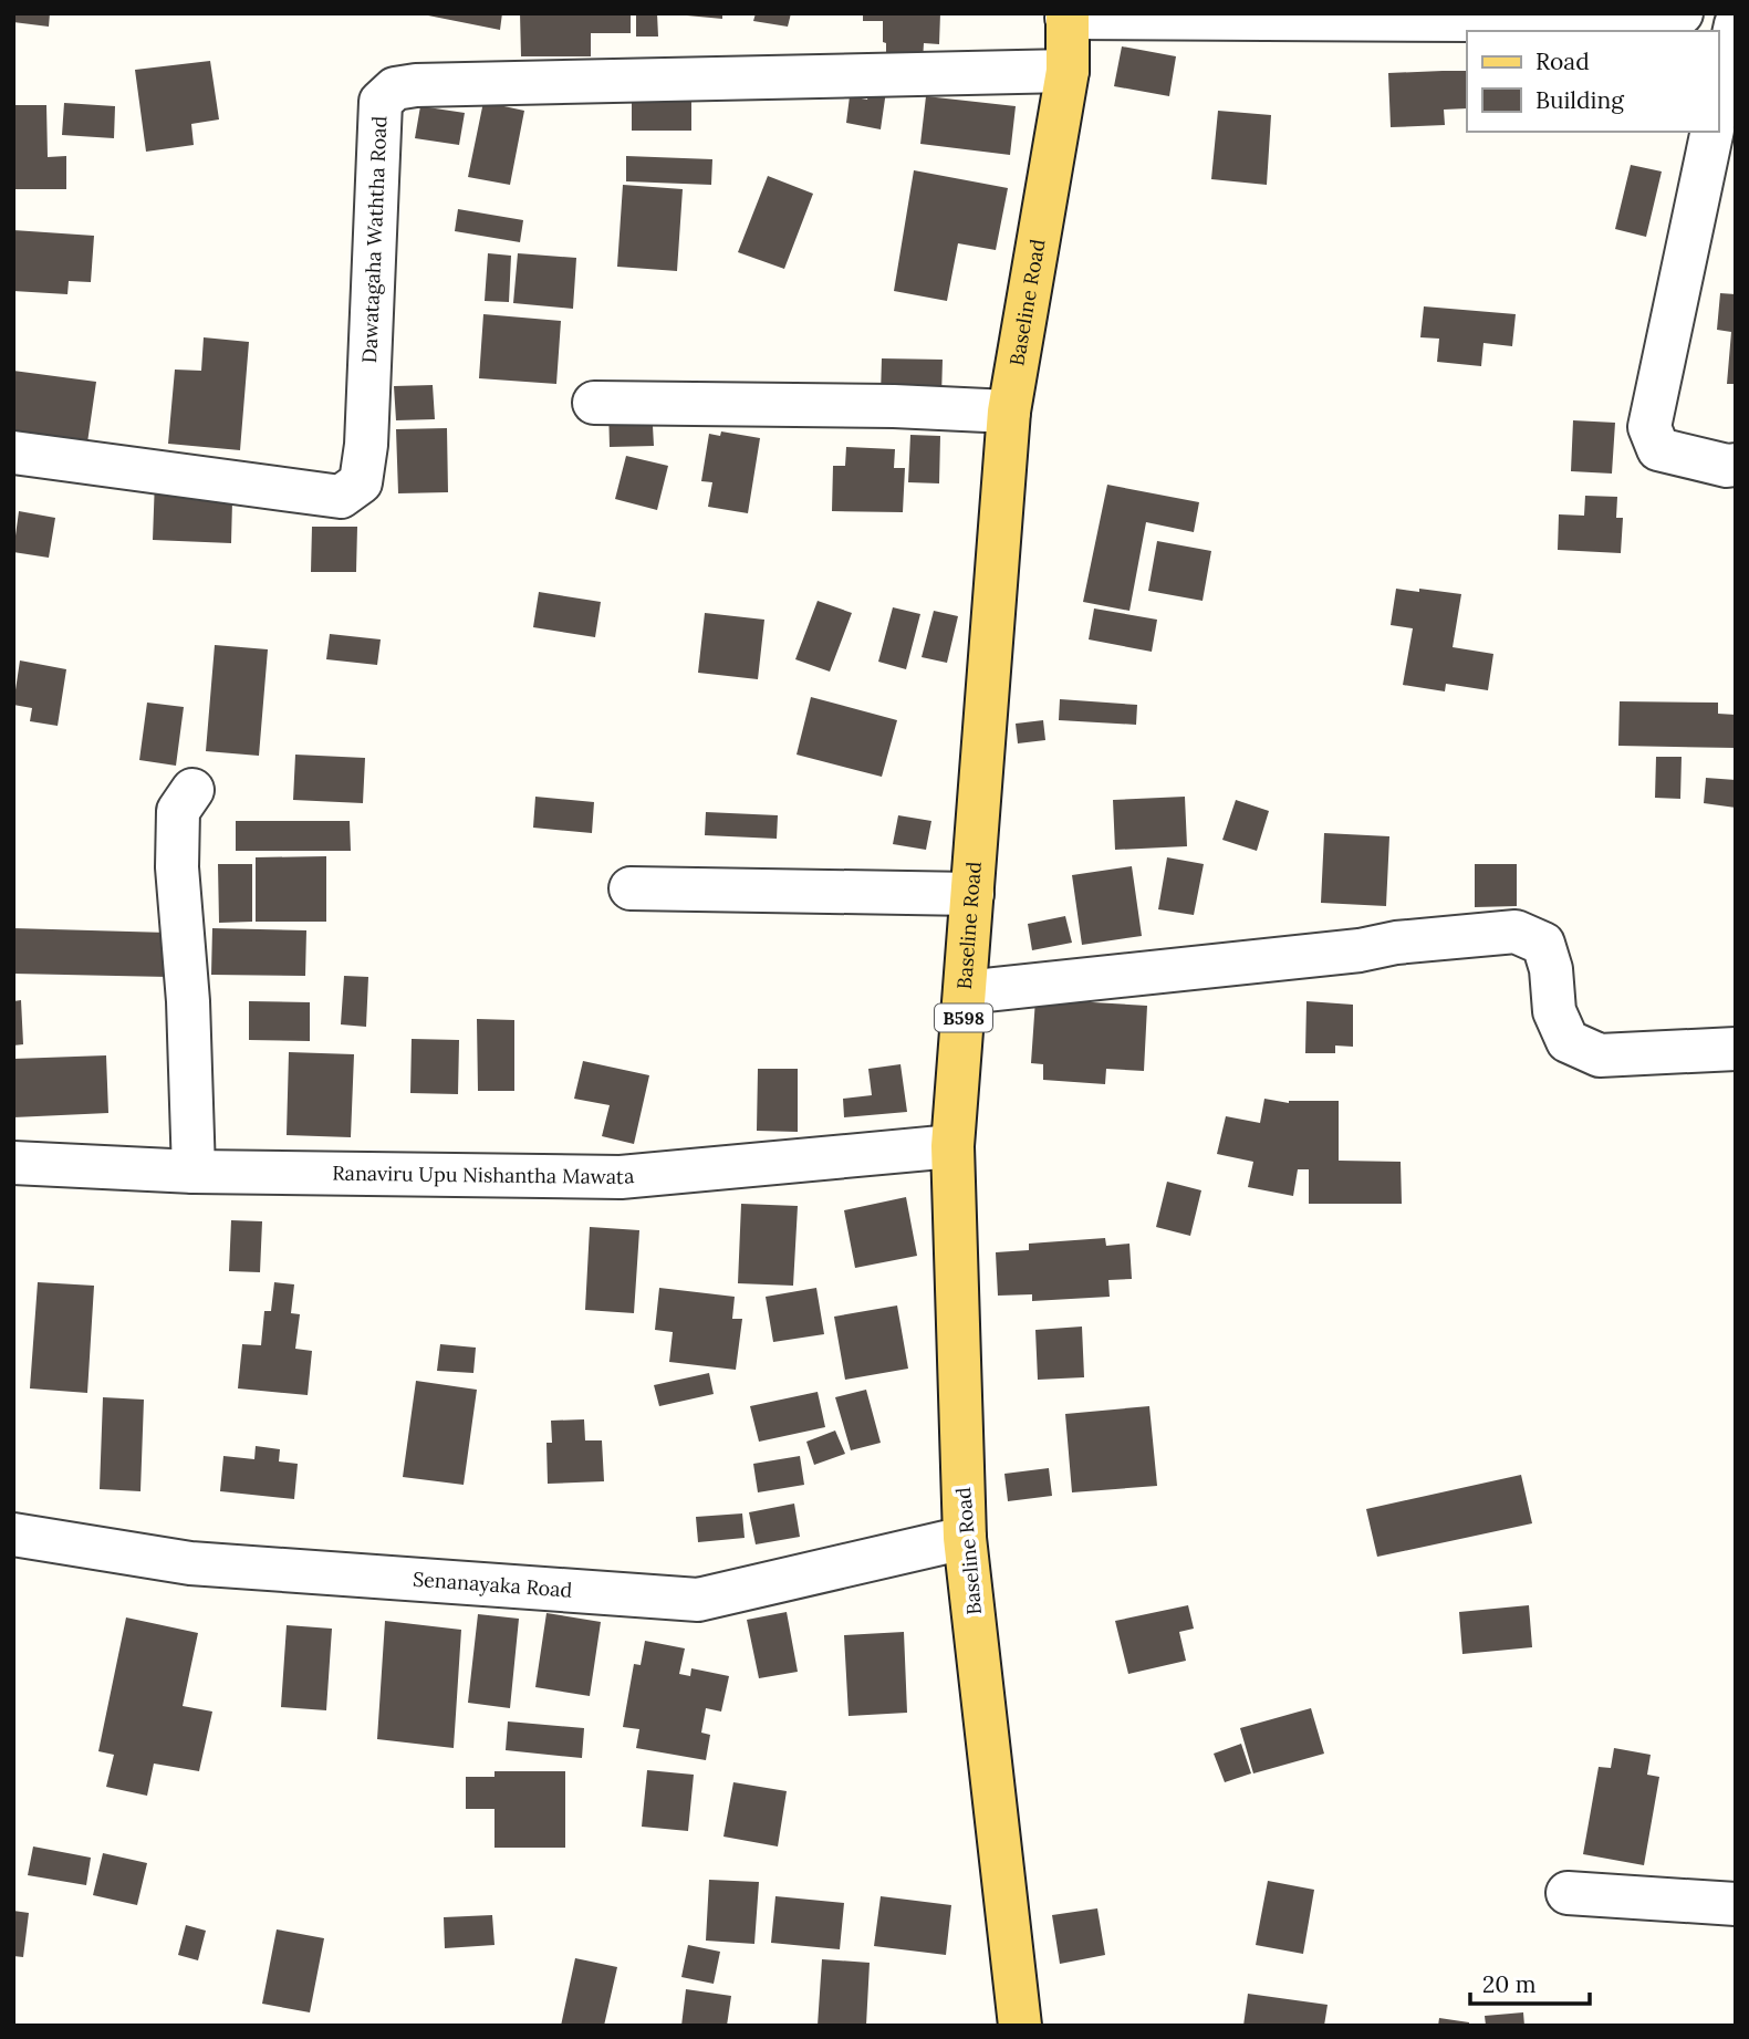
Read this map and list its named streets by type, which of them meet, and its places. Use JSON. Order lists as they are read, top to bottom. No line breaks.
{"streets":{"main road":["Baseline Road","B598"],"street":["Dawatagaha Waththa Road","Ranaviru Upu Nishantha Mawata","Senanayaka Road"]},"crossings":[["Dawatagaha Waththa Road","Baseline Road"],["Baseline Road","Ranaviru Upu Nishantha Mawata"],["Baseline Road","Senanayaka Road"]],"legend":["Road","Building"],"scale_bar":"20 m"}
